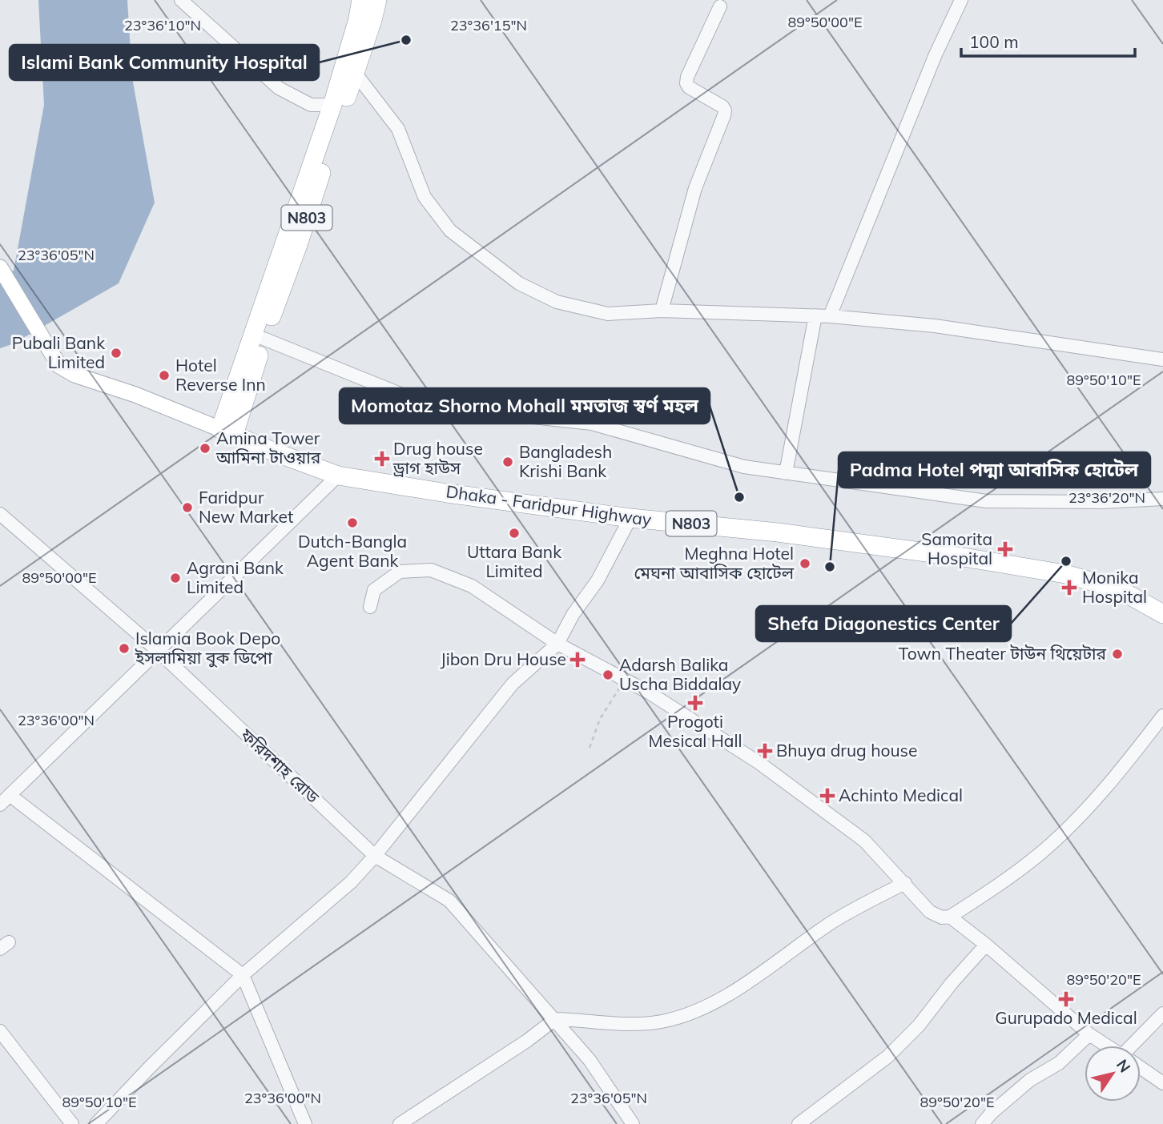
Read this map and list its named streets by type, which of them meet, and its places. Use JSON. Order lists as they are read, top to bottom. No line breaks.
{"streets":{"highway":["N803","Dhaka - Faridpur Highway"],"street":["ফরিদশাহ রোড"]},"crossings":[["N803","Dhaka - Faridpur Highway"]],"places":{"other":["Islami Bank Community Hospital","Pubali Bank Limited","Hotel Reverse Inn","Amina Tower আমিনা টাওয়ার","Bangladesh Krishi Bank","Momotaz Shorno Mohall মমতাজ স্বর্ণ মহল","Faridpur New Market","Dutch-Bangla Agent Bank","Uttara Bank Limited","Shefa Diagonestics Center","Meghna Hotel মেঘনা আবাসিক হোটেল","Padma Hotel পদ্মা আবাসিক হোটেল","Agrani Bank Limited","Islamia Book Depo ইসলামিয়া বুক ডিপো","Town Theater টাউন থিয়েটার","Adarsh Balika Uscha Biddalay"],"health":["Drug house ড্রাগ হাউস","Samorita Hospital","Monika Hospital","Jibon Dru House","Progoti Mesical Hall","Bhuya drug house","Achinto Medical","Gurupado Medical"]},"scale_bar":"100 m","north":"top right","coordinates":["89°50'00\"E","23°36'10\"N","23°36'15\"N","23°36'05\"N","89°50'10\"E","23°36'20\"N","23°36'00\"N","89°50'20\"E"]}
